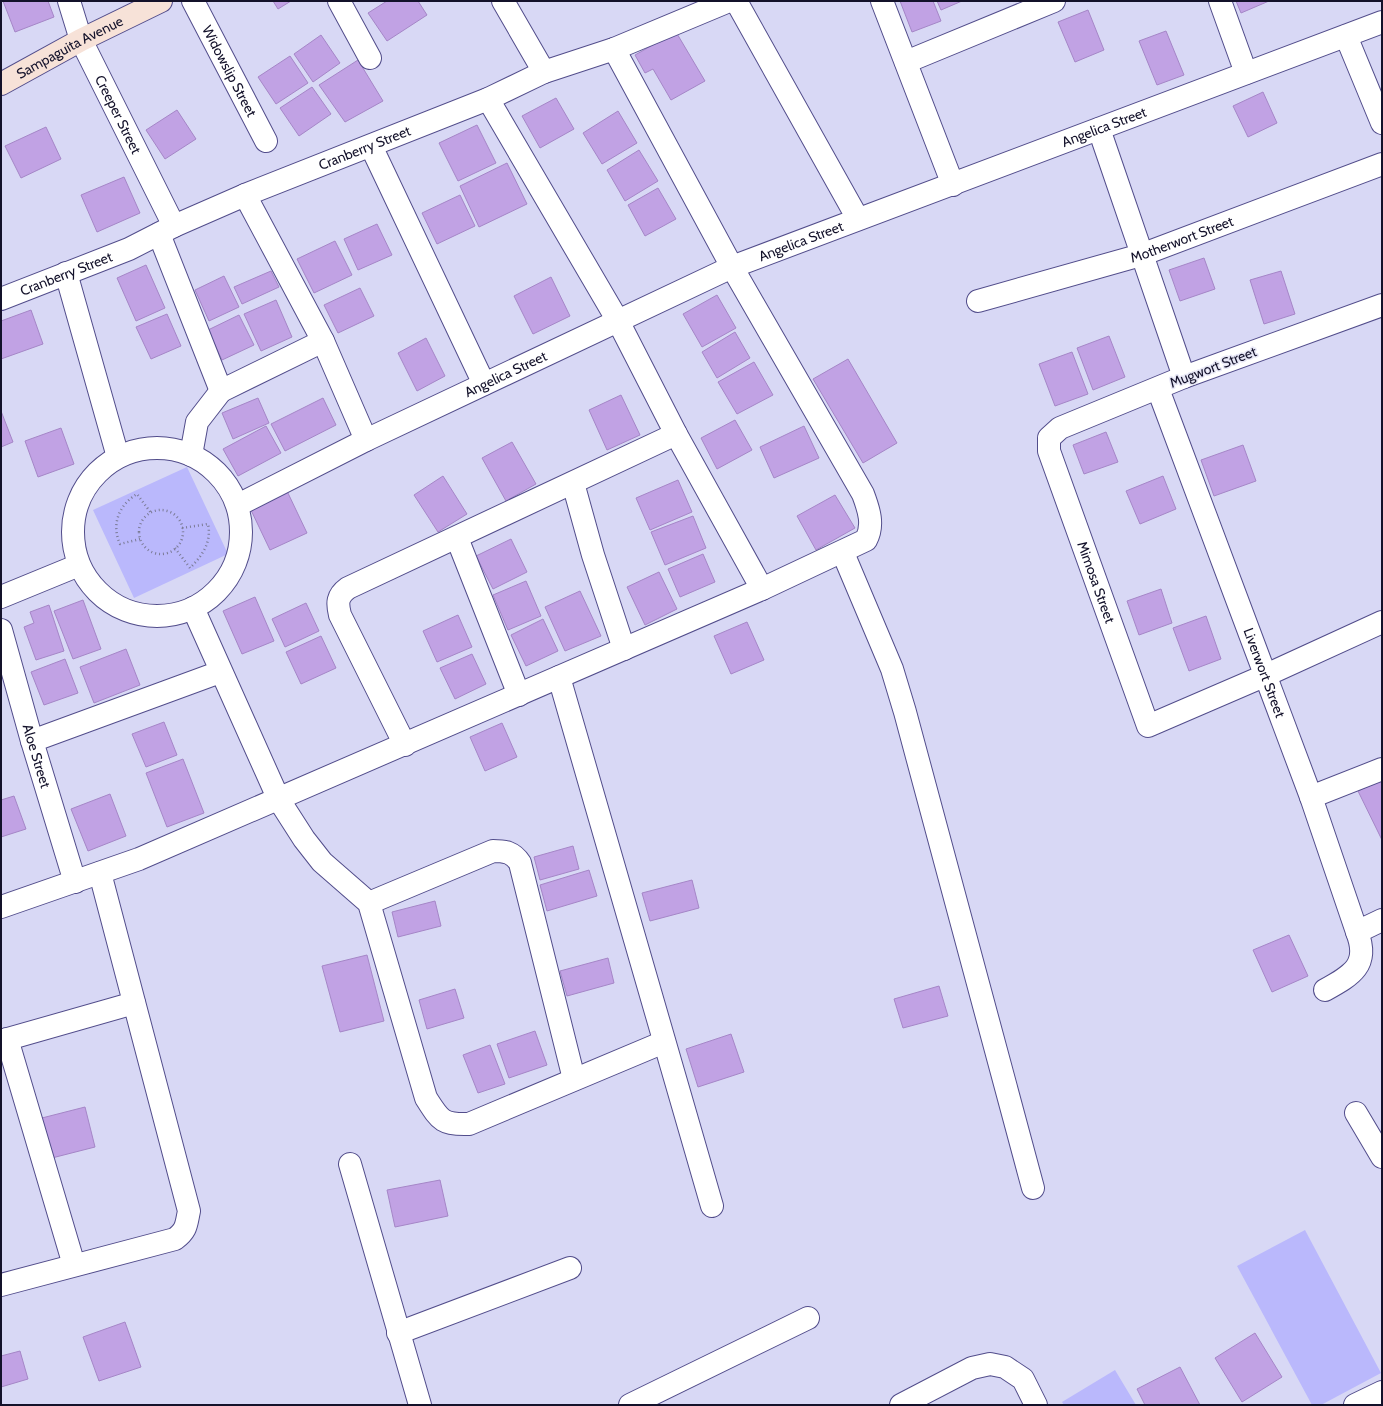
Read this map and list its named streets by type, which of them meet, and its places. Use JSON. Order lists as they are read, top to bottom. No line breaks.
{"streets":{"main road":["Sampaguita Avenue"],"street":["Widowslip Street","Creeper Street","Angelica Street","Cranberry Street","Motherwort Street","Mugwort Street","Mimosa Street","Liverwort Street","Aloe Street"]},"crossings":[["Sampaguita Avenue","Creeper Street"],["Creeper Street","Cranberry Street"],["Mugwort Street","Mimosa Street"],["Mugwort Street","Liverwort Street"],["Mimosa Street","Liverwort Street"]]}
